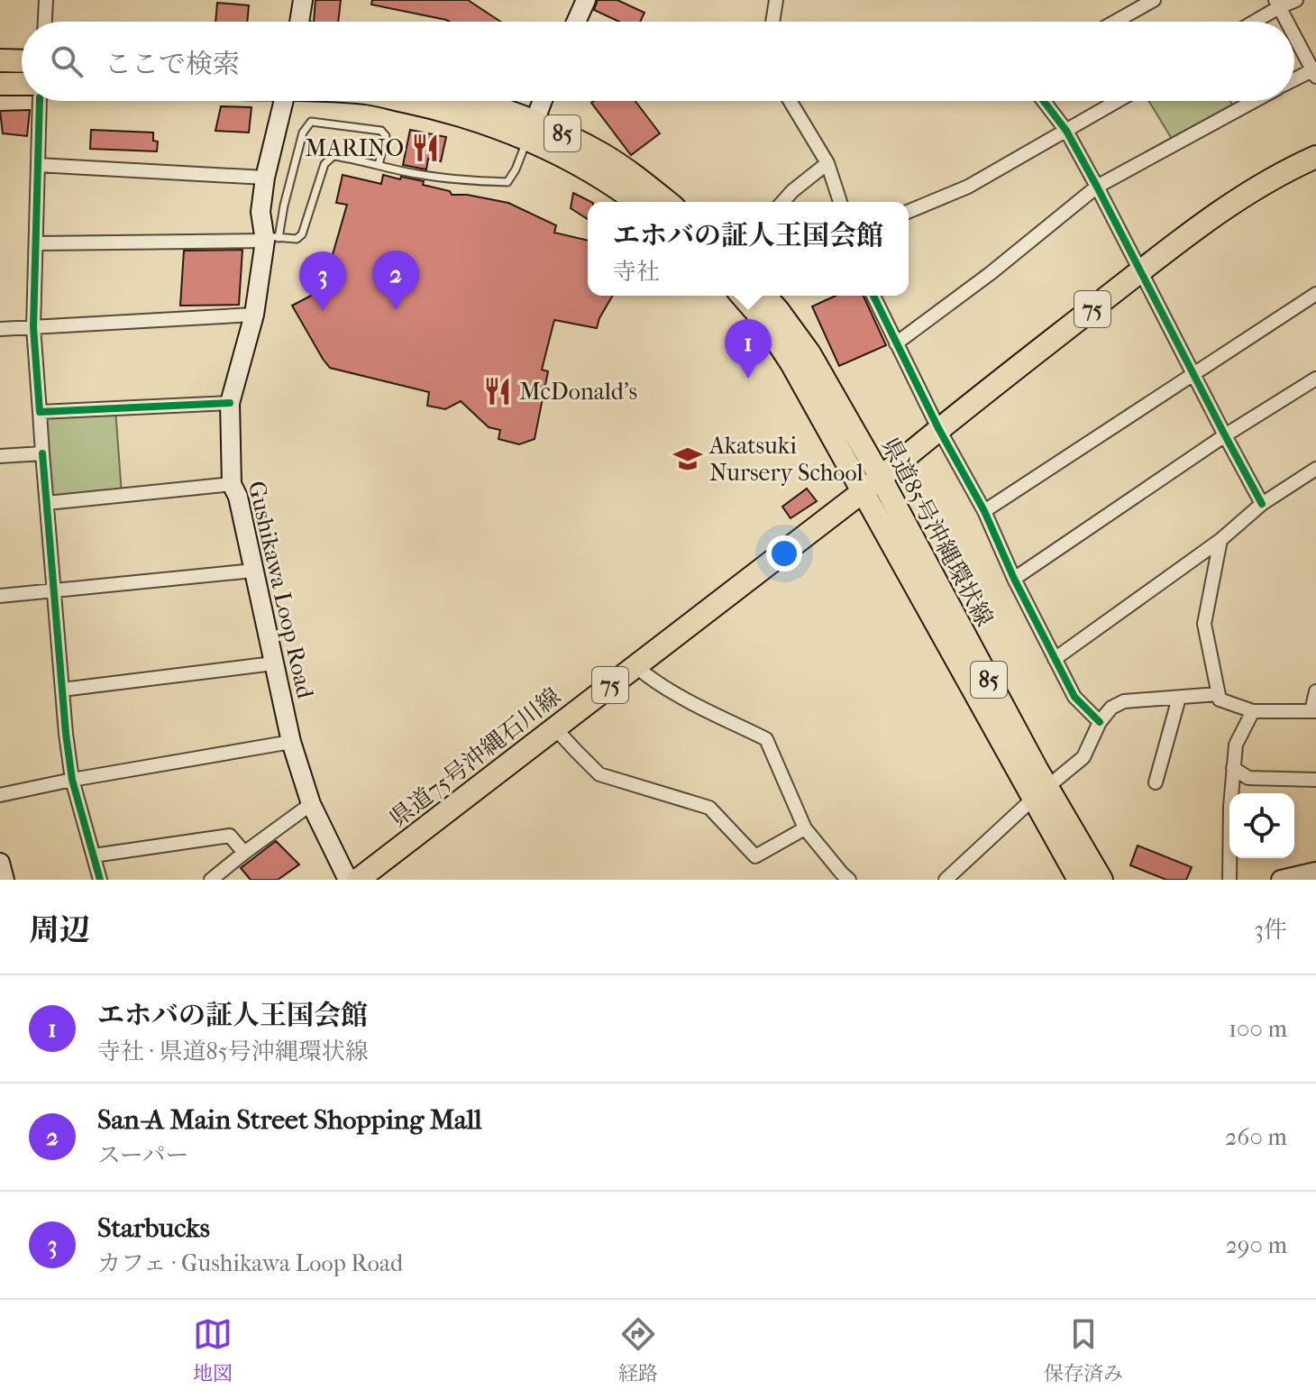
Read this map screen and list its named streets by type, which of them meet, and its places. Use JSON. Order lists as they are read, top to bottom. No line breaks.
{"streets":{"main road":["85","75","県道85号沖縄環状線","Gushikawa Loop Road","県道75号沖縄石川線"]},"crossings":[["県道85号沖縄環状線","県道75号沖縄石川線"]],"places":{"restaurant":["MARINO","McDonald's"],"school or university":["Akatsuki Nursery School"]},"page":{"search":"ここで検索","popup":["エホバの証人王国会館","寺社"],"pins":["2","3","1"],"heading":["周辺","3件"],"list":[{"mark":"1","name":"エホバの証人王国会館","note":"寺社 · 県道85号沖縄環状線","value":"100 m"},{"mark":"2","name":"San-A Main Street Shopping Mall","note":"スーパー","value":"260 m"},{"mark":"3","name":"Starbucks","note":"カフェ · Gushikawa Loop Road","value":"290 m"}],"nav":["地図","経路","保存済み"]}}
